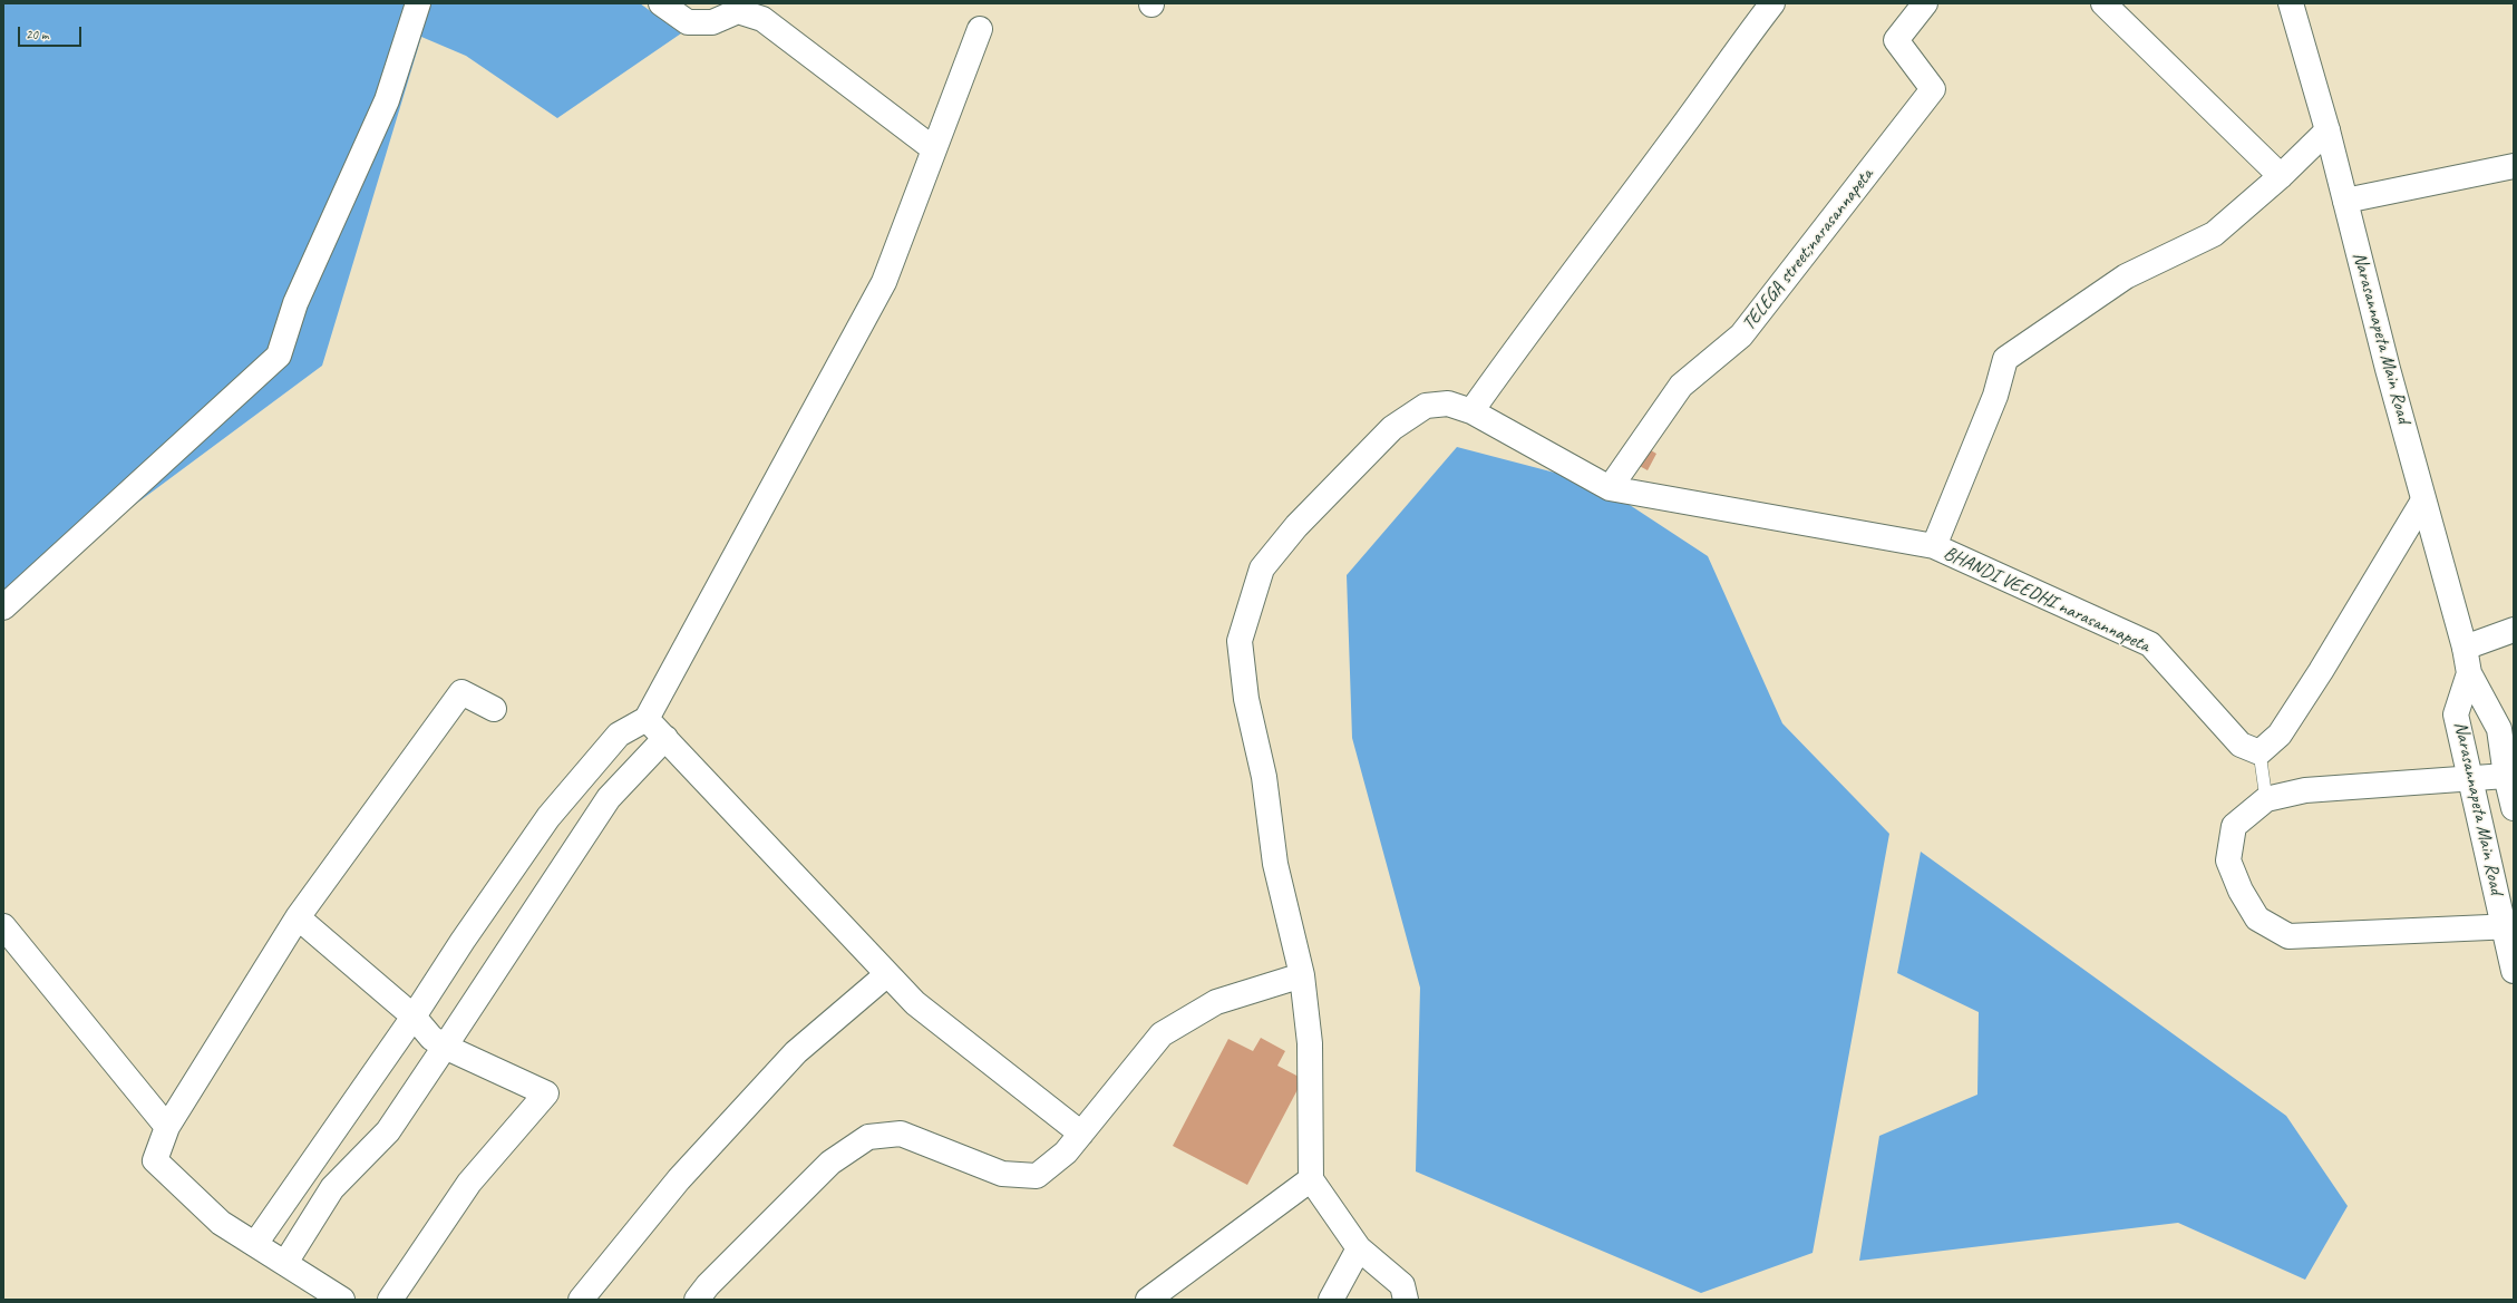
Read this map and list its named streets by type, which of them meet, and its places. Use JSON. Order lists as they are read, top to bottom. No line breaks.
{"streets":{"street":["TELEGA street;narasannapeta","Narasannapeta Main Road","BHANDI VEEDHI narasannapeta"]},"crossings":[["Narasannapeta Main Road","BHANDI VEEDHI narasannapeta"]],"scale_bar":"20 m"}
